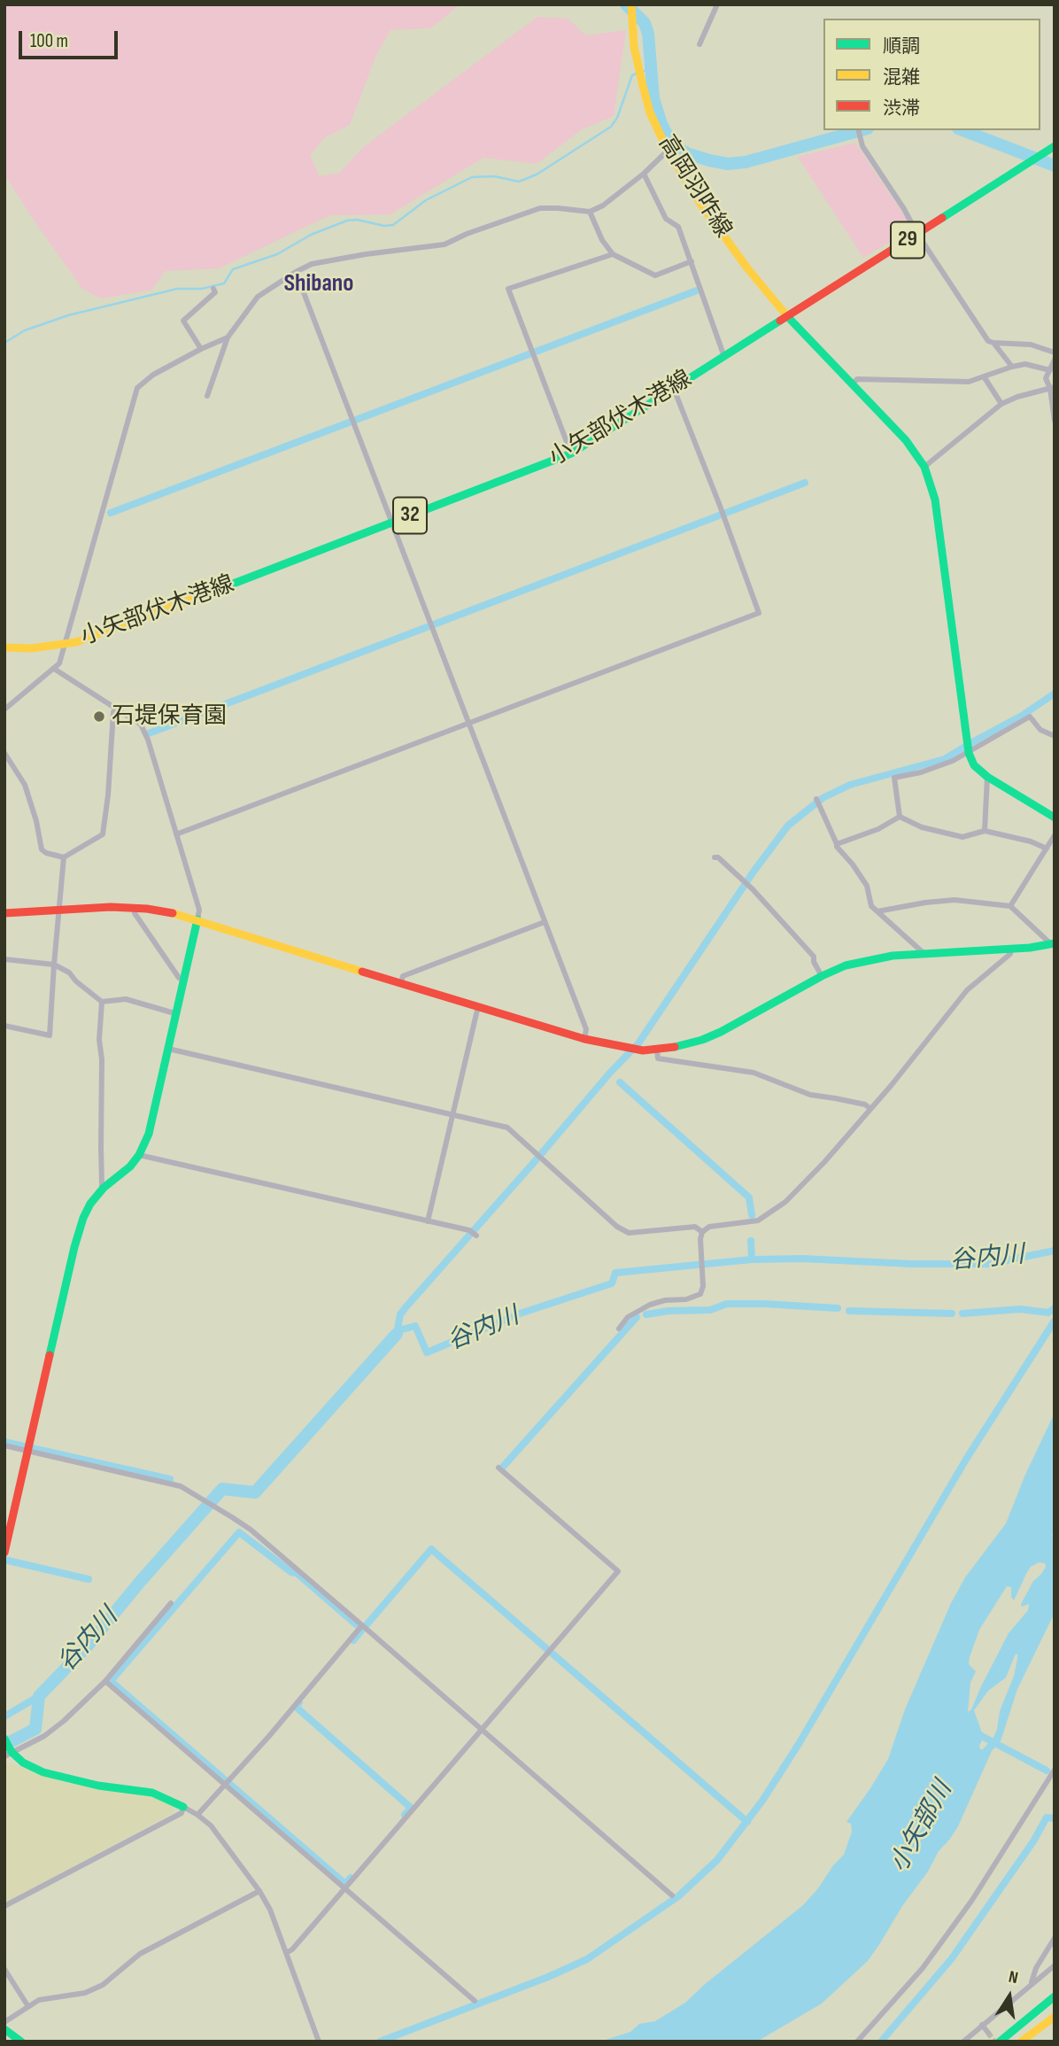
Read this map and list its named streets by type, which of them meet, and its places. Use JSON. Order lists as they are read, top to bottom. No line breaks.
{"streets":{"main road":["高岡羽咋線","29","小矢部伏木港線","32"]},"crossings":[["高岡羽咋線","小矢部伏木港線"]],"districts":["Shibano"],"water":["谷内川","小矢部川"],"places":["石堤保育園"],"legend":["順調","混雑","渋滞"],"scale_bar":"100 m","north":"top"}
